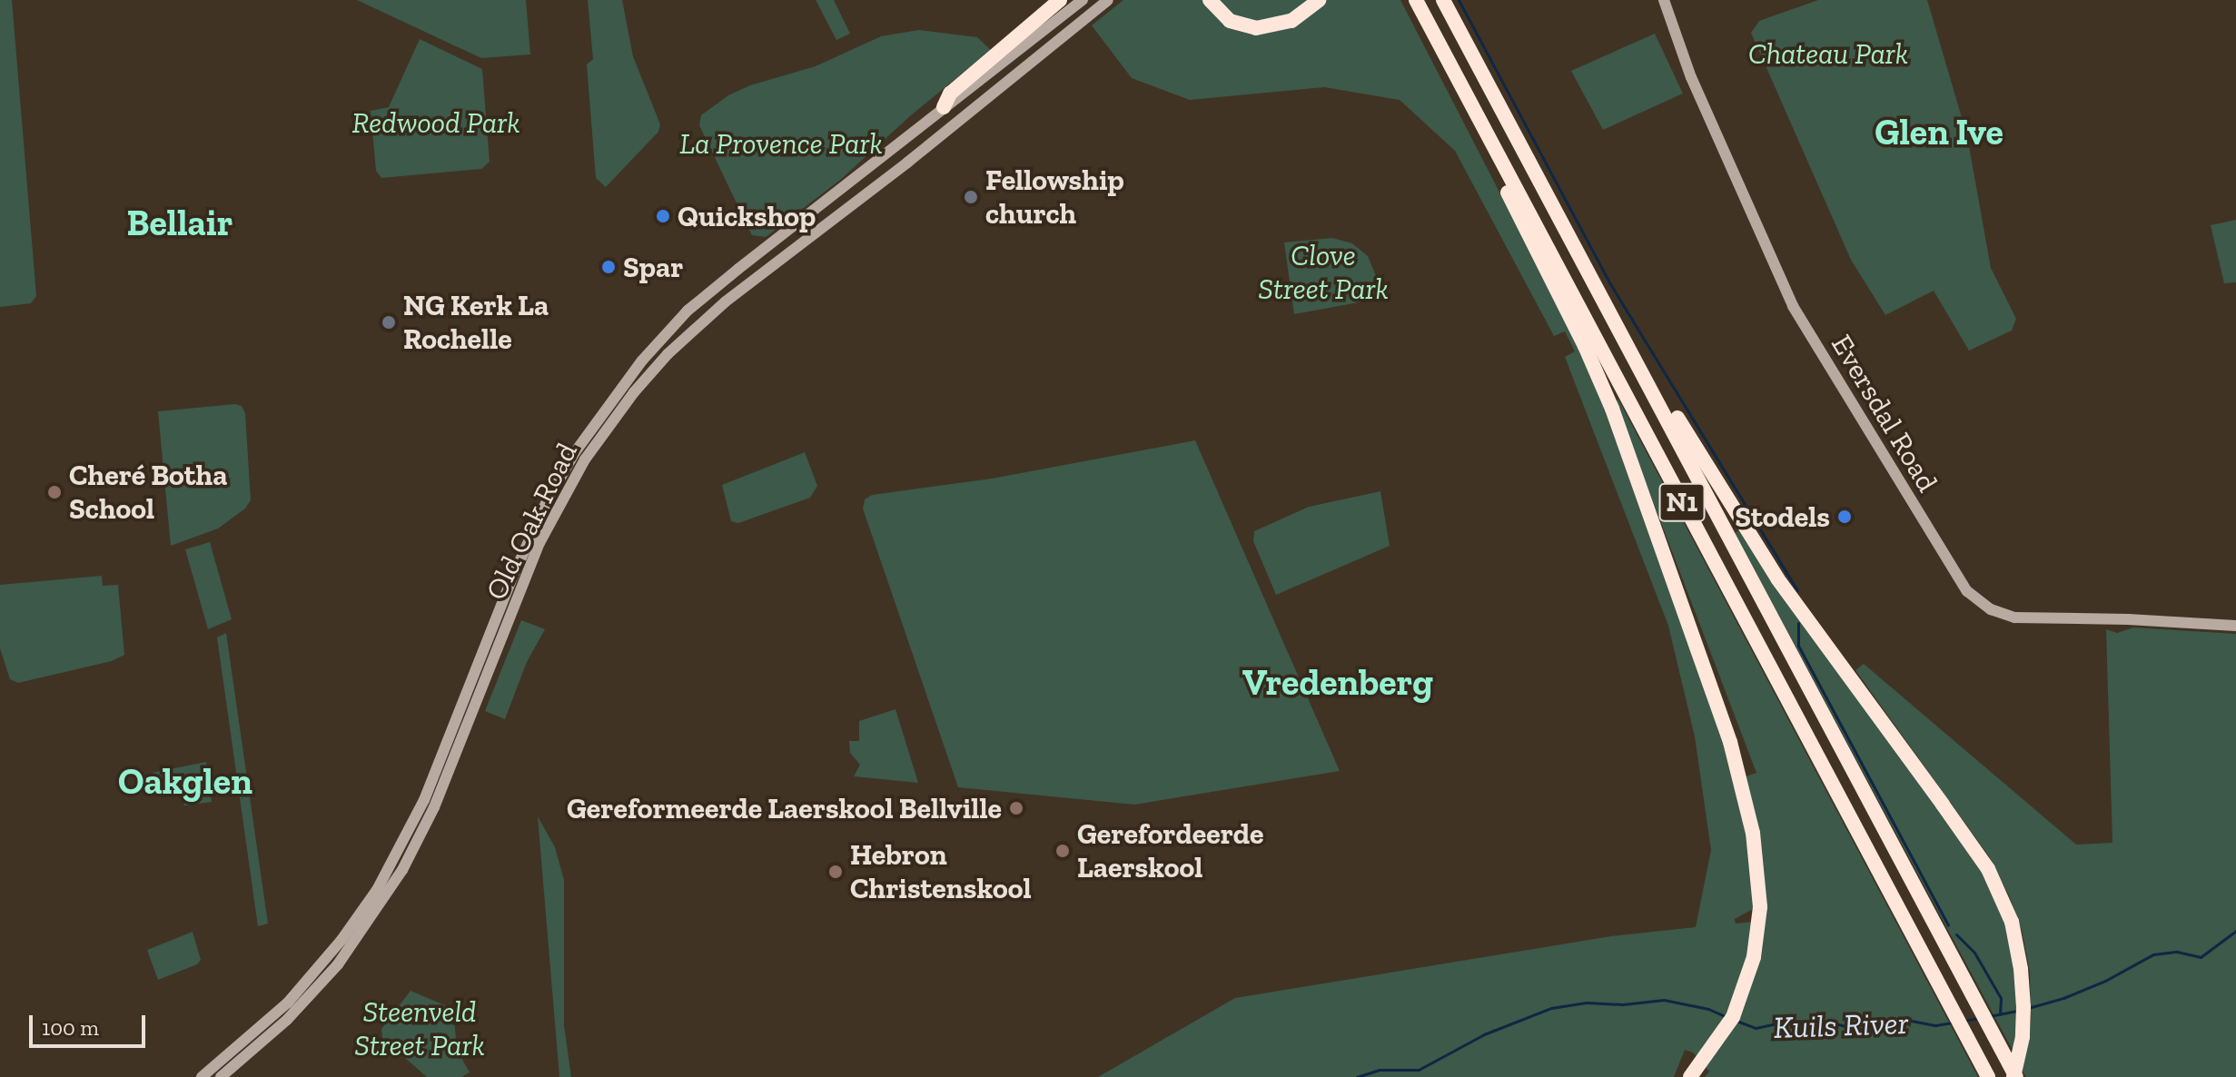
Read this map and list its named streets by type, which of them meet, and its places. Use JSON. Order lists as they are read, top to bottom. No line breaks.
{"streets":{"highway":["N1"],"main road":["Eversdal Road","Old Oak Road"]},"districts":["Glen Ive","Bellair","Vredenberg","Oakglen"],"water":["Kuils River"],"parks":["Chateau Park","Redwood Park","La Provence Park","Clove Street Park","Steenveld Street Park"],"places":["Fellowship church","Quickshop","Spar","NG Kerk La Rochelle","Cheré Botha School","Stodels","Gereformeerde Laerskool Bellville","Gerefordeerde Laerskool","Hebron Christenskool"],"scale_bar":"100 m"}
